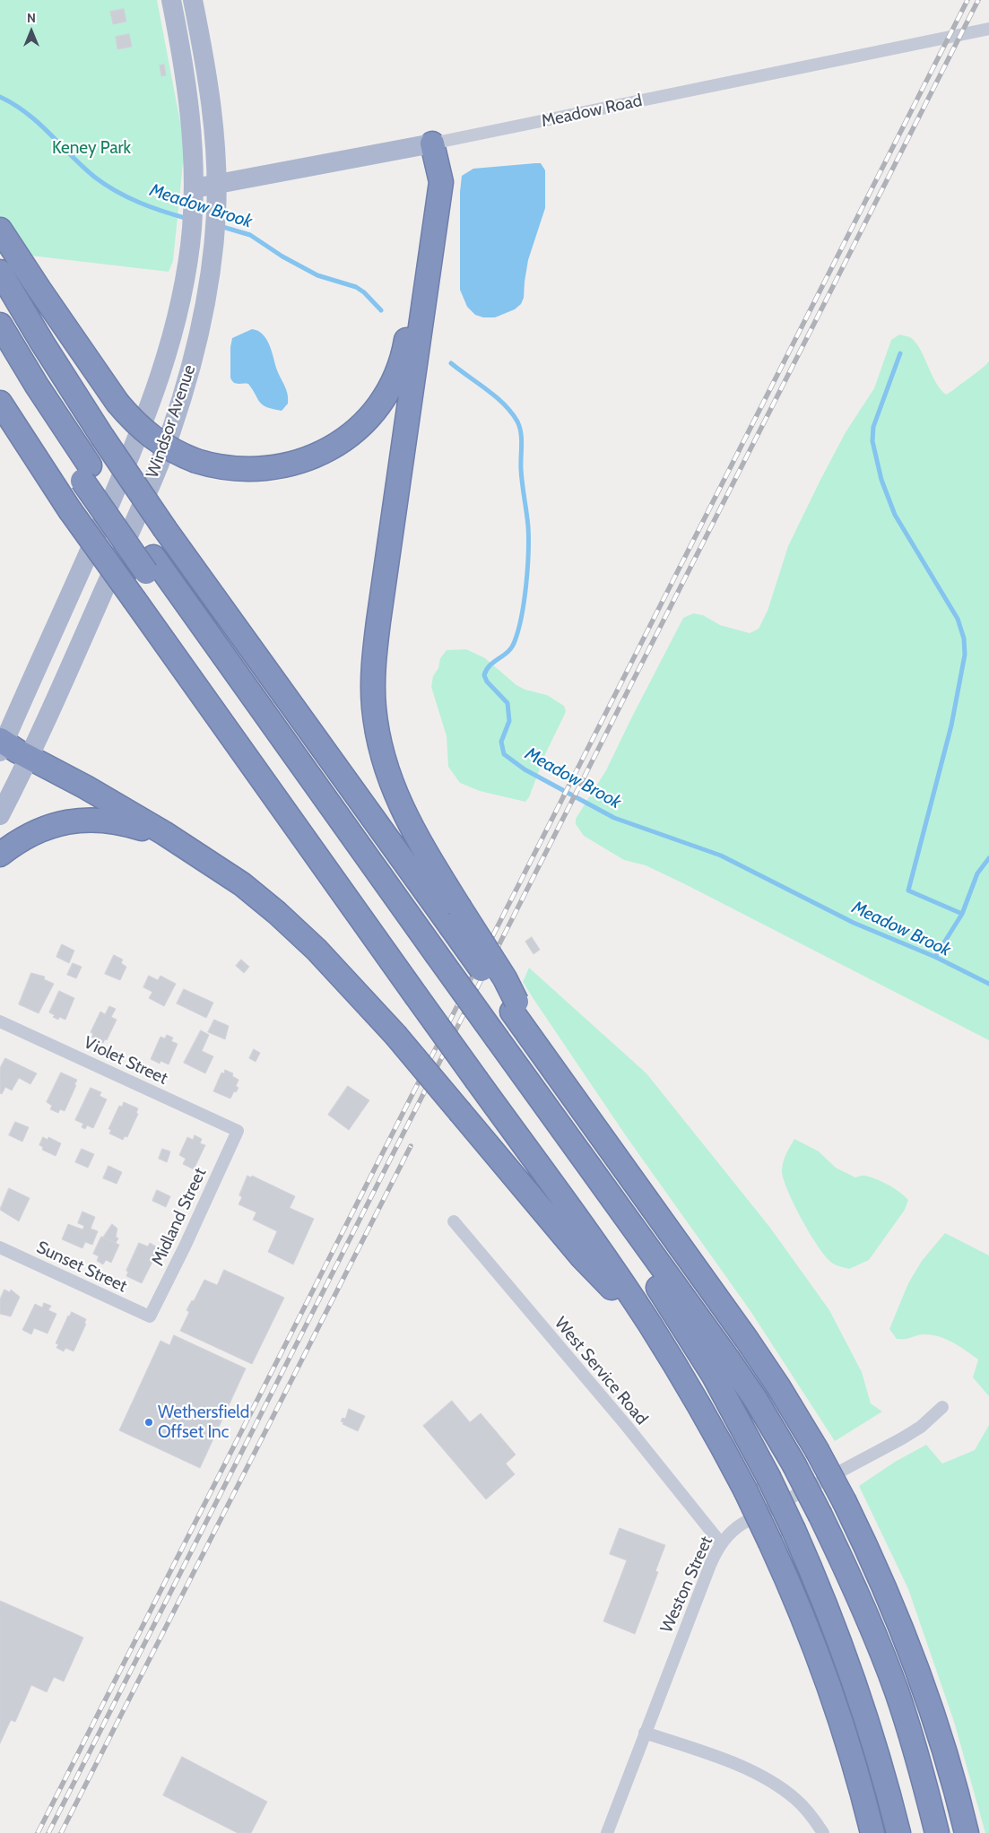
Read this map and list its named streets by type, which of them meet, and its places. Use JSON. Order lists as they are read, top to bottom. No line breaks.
{"streets":{"main road":["Meadow Road","Windsor Avenue"],"street":["Violet Street","Midland Street","Sunset Street","West Service Road","Weston Street"]},"crossings":[["Meadow Road","Windsor Avenue"],["Violet Street","Midland Street"],["Midland Street","Sunset Street"],["West Service Road","Weston Street"]],"water":["Meadow Brook"],"parks":["Keney Park"],"places":["Wethersfield Offset Inc"],"north":"top"}
